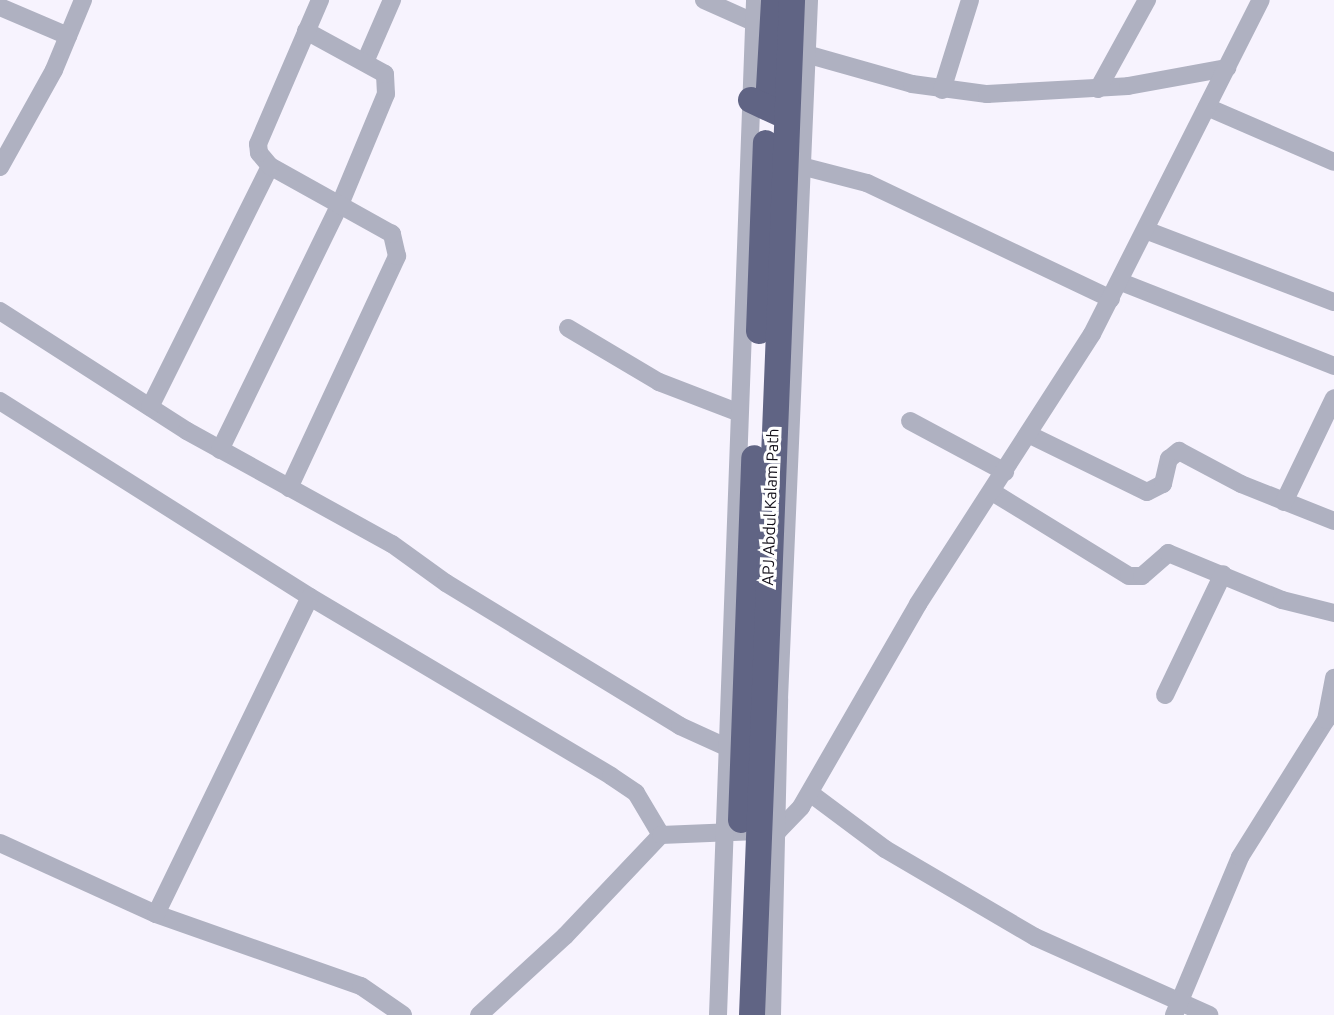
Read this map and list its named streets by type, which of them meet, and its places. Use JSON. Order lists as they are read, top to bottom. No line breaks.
{"streets":{"highway":["APJ Abdul Kalam Path"]}}
